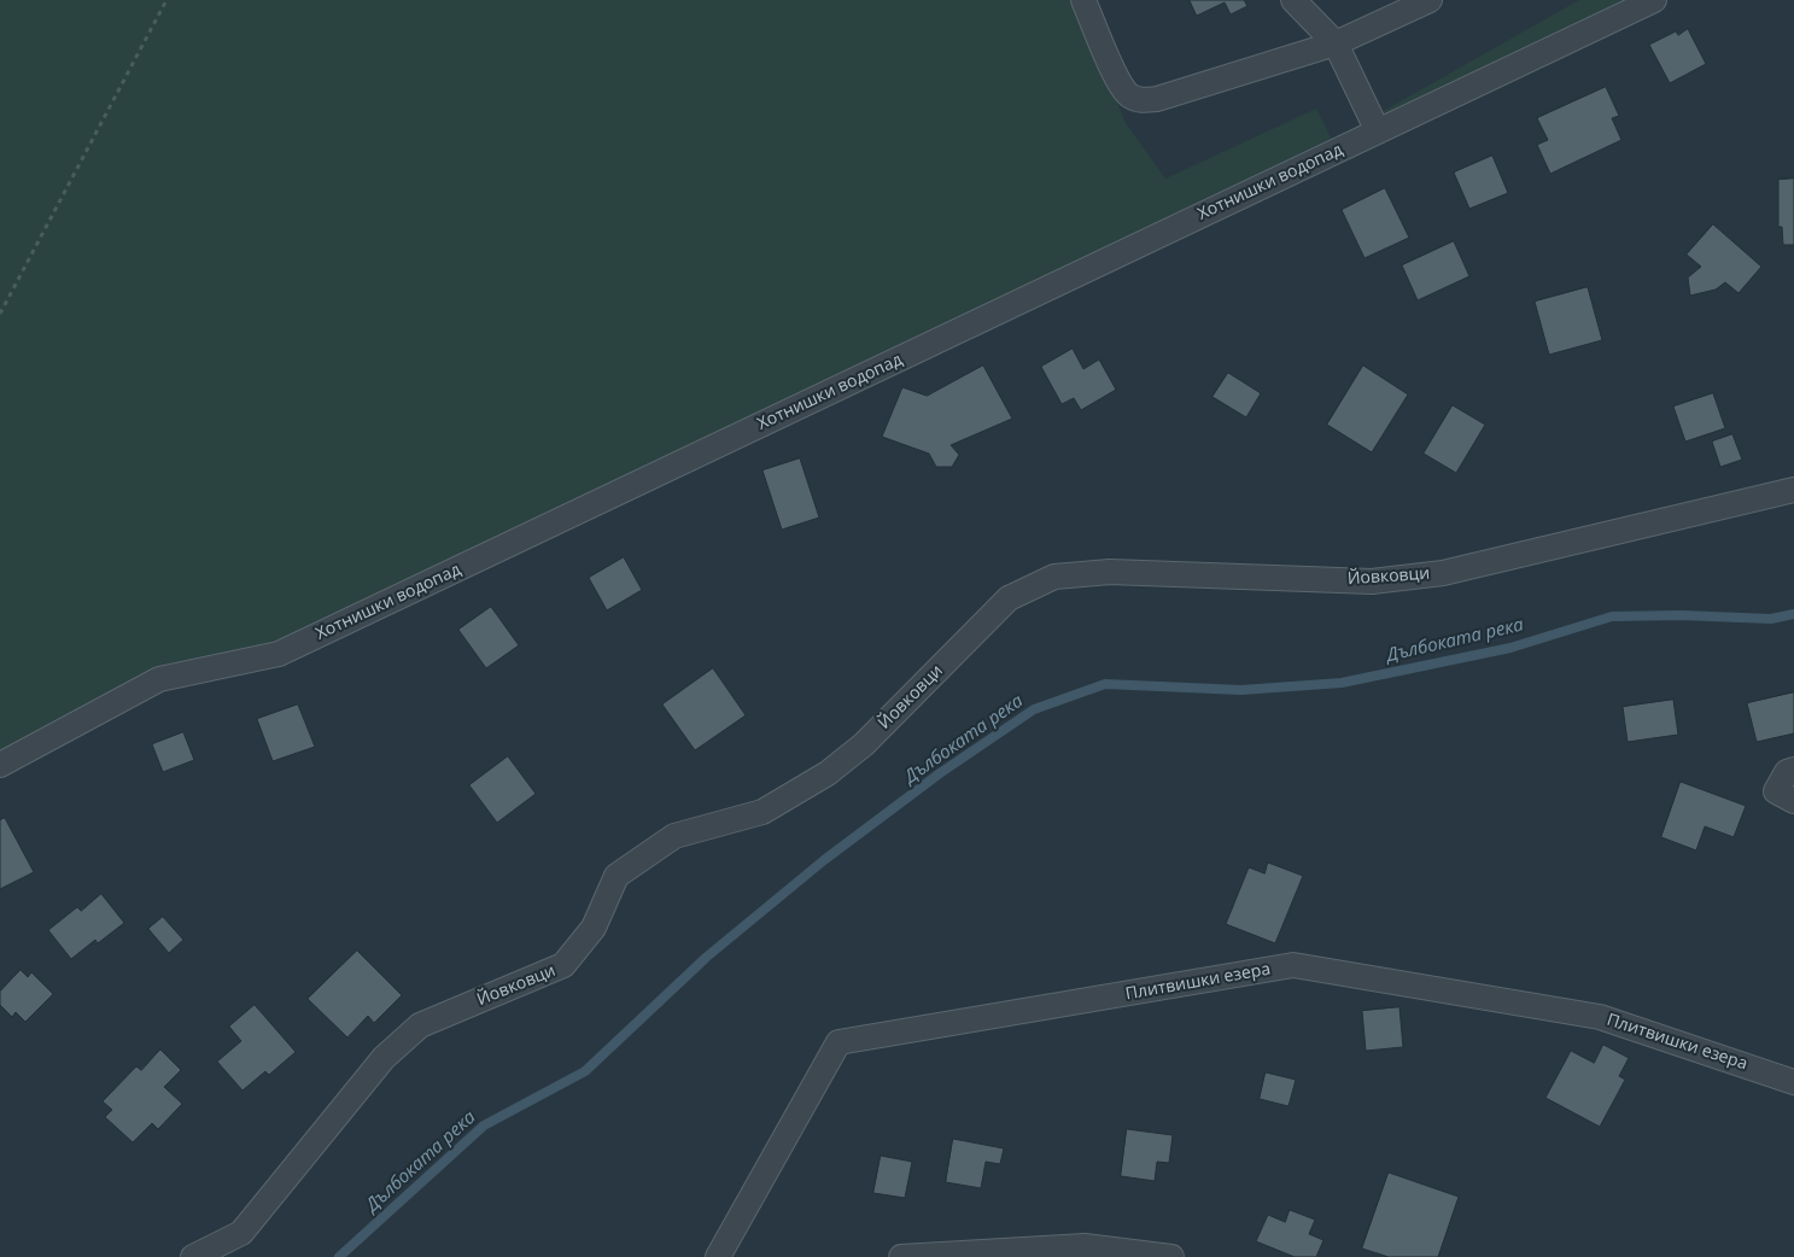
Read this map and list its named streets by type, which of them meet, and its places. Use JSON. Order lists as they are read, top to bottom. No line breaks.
{"streets":{"street":["Хотнишки водопад","Йовковци","Плитвишки езера"]},"water":["Дълбоката река"]}
